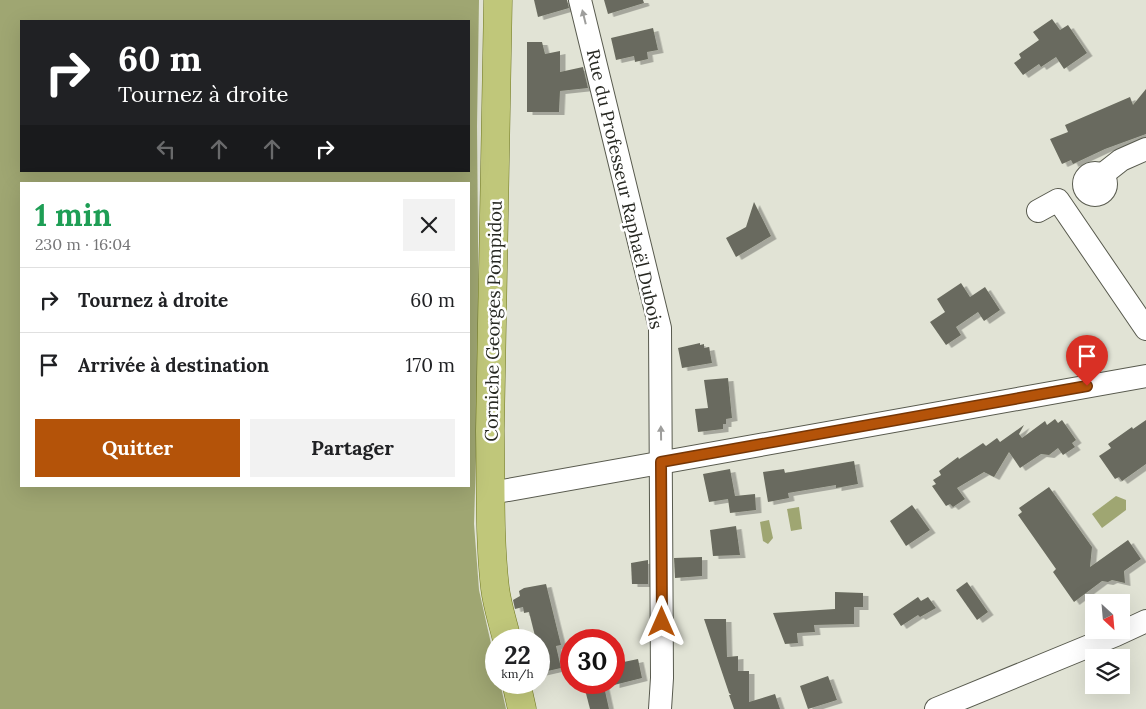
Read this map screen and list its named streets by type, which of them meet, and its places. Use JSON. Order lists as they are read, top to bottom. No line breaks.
{"streets":{"main road":["Corniche Georges Pompidou"],"street":["Rue du Professeur Raphaël Dubois"]},"one_way":["Rue du Professeur Raphaël Dubois"],"north":"bottom right","page":{"turn":["60 m","Tournez à droite"],"heading":["1 min","230 m · 16:04"],"list":[{"name":"Tournez à droite","value":"60 m"},{"name":"Arrivée à destination","value":"170 m"}],"buttons":["Quitter","Partager"],"speed":"22 km/h","limit":"30"}}
